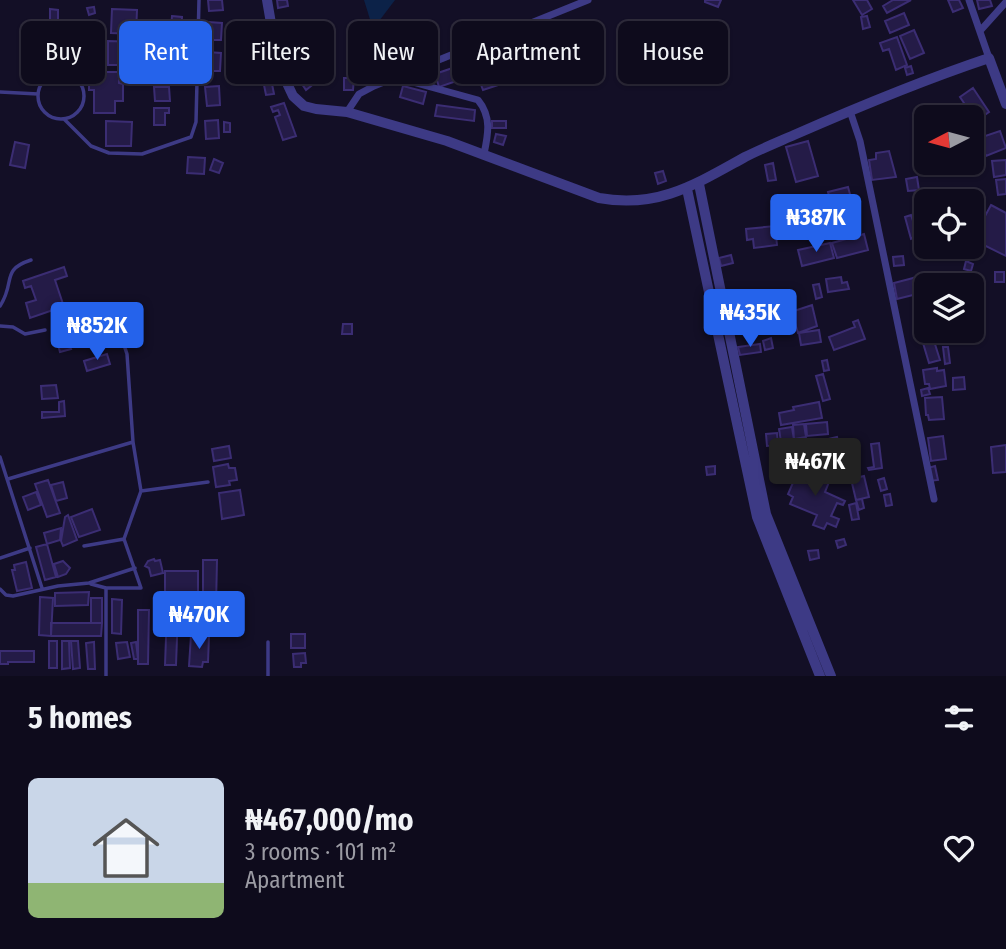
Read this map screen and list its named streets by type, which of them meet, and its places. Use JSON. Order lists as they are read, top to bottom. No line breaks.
{"north":"left","page":{"chip":["Buy","Rent","Filters","New","Apartment","House"],"price":["₦387K","₦435K","₦852K","₦467K","₦470K"],"heading":"5 homes","list":[{"name":"₦467,000/mo","note":"3 rooms · 101 m² · Apartment"}]}}
